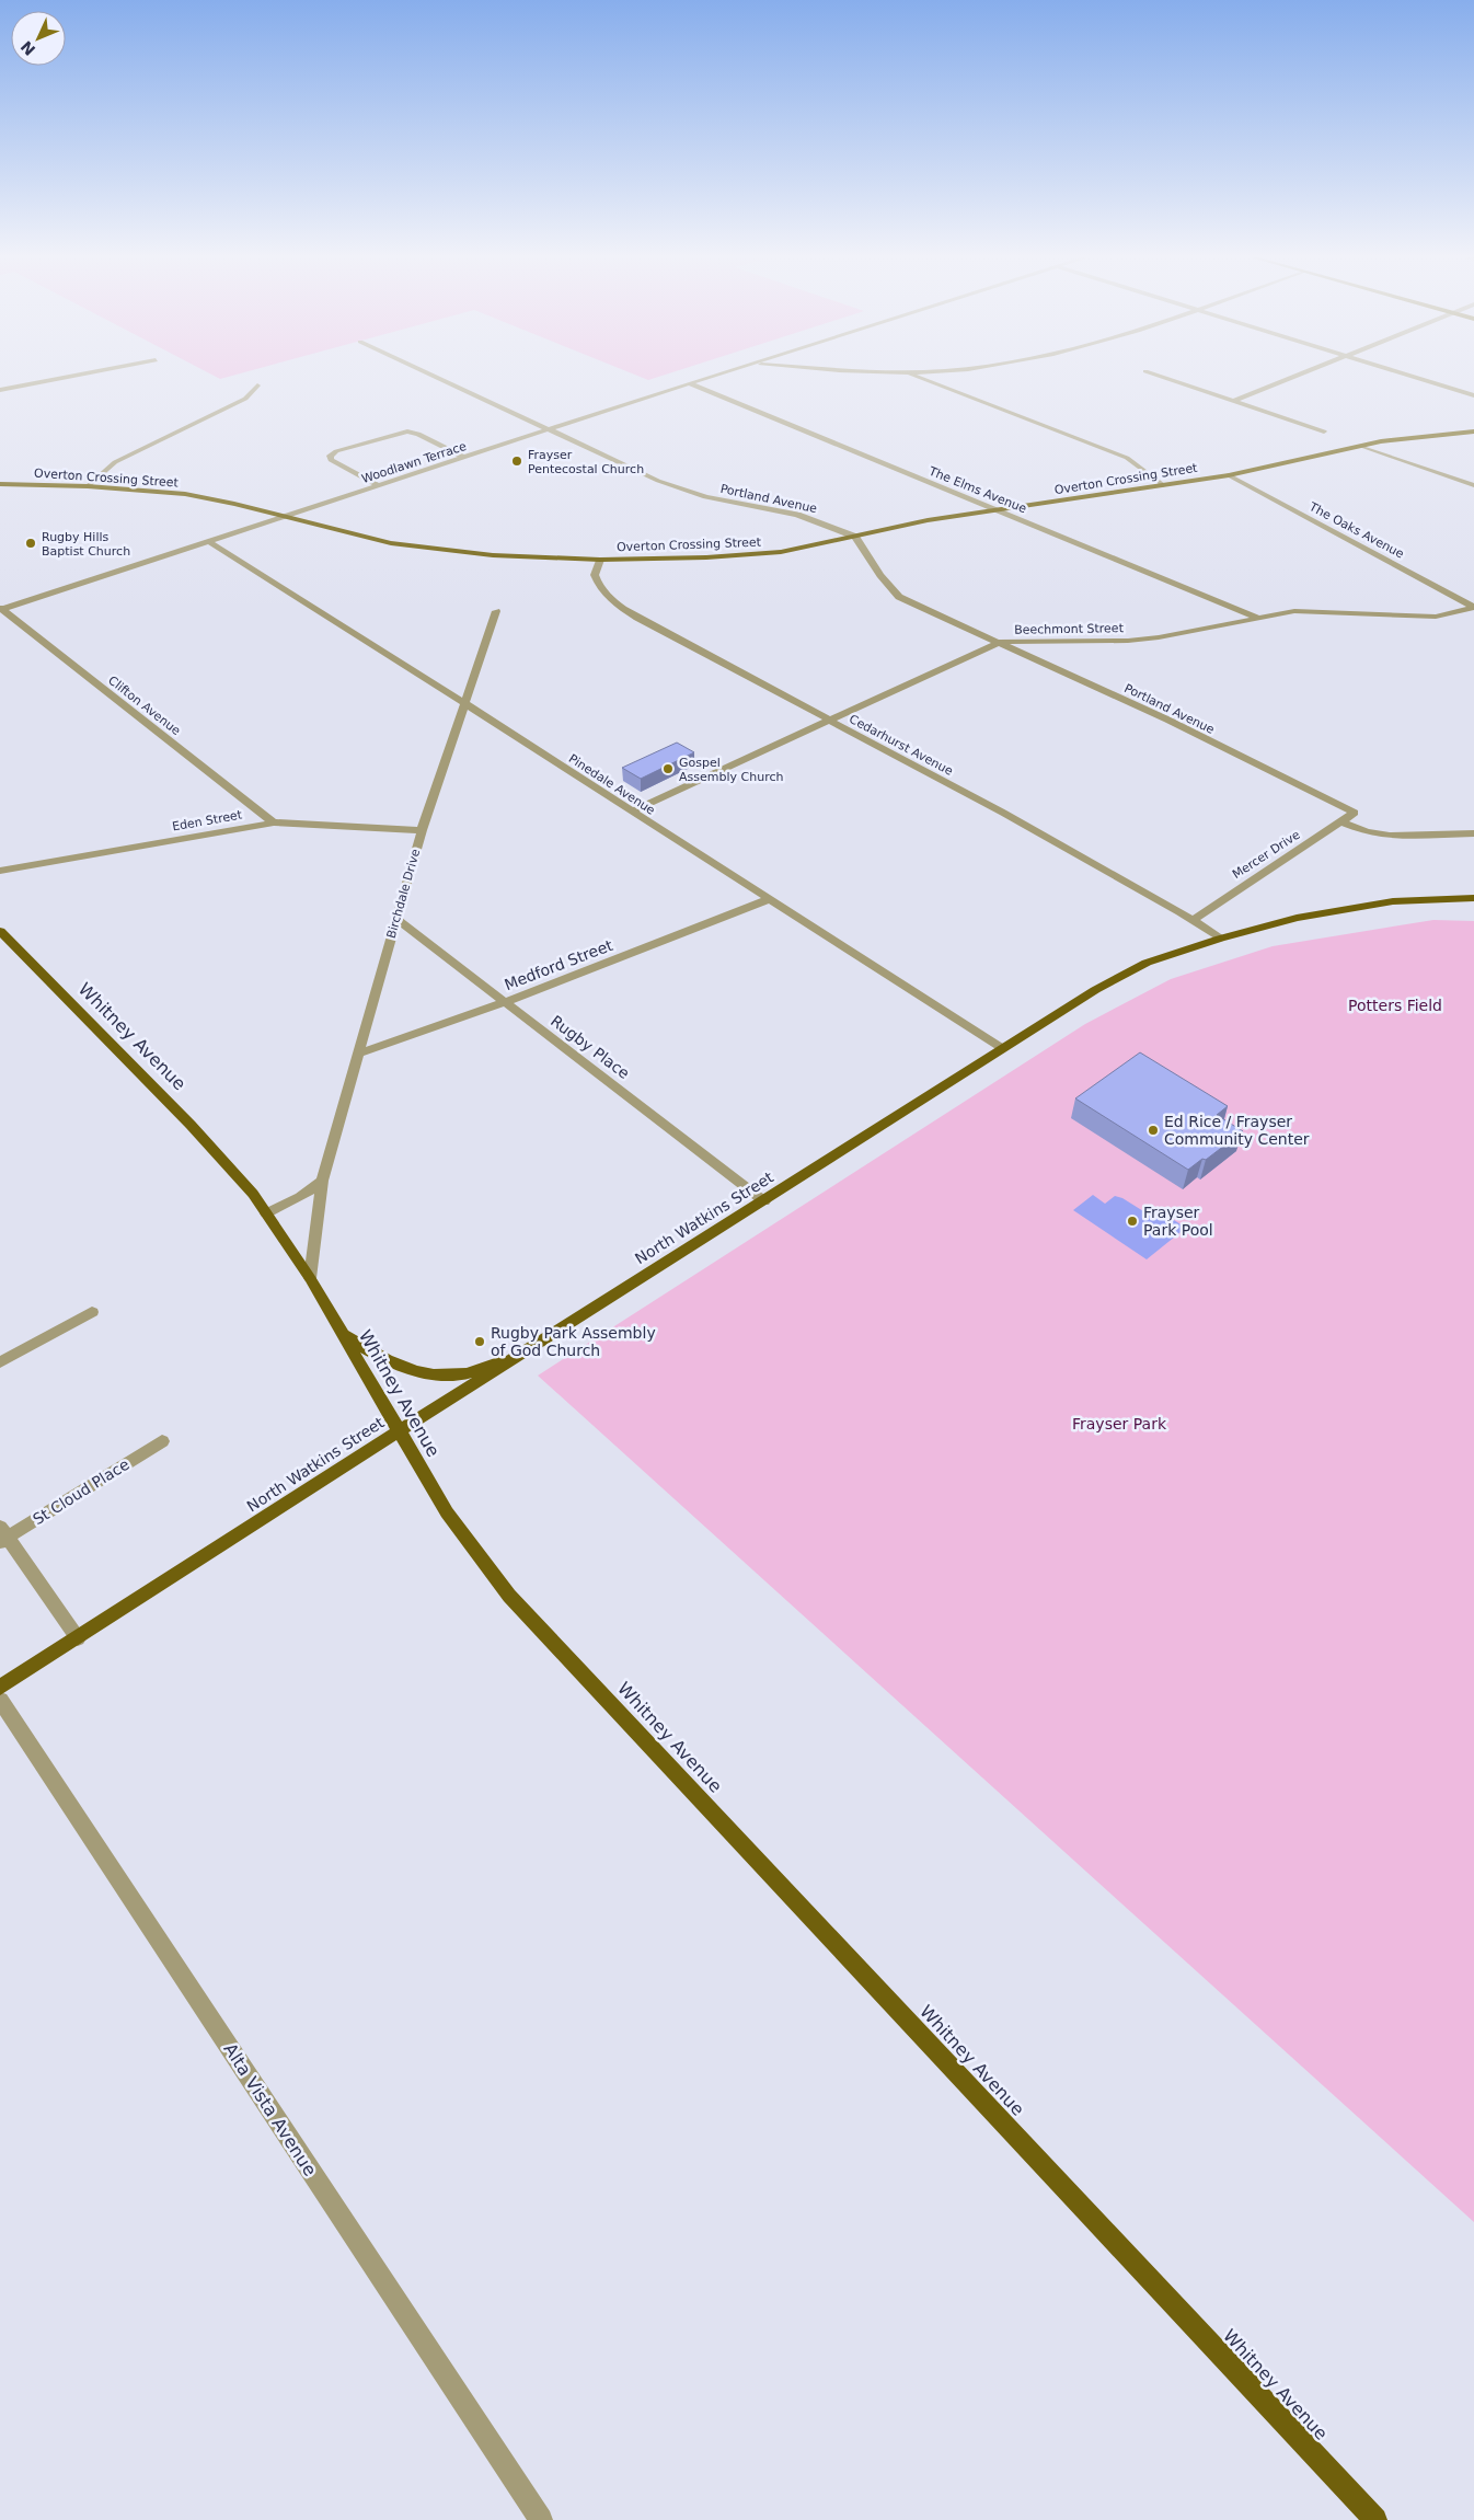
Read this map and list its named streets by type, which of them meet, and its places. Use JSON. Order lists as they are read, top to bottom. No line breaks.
{"streets":{"main road":["Overton Crossing Street","Whitney Avenue","North Watkins Street"],"street":["Woodlawn Terrace","The Elms Avenue","Portland Avenue","The Oaks Avenue","Beechmont Street","Clifton Avenue","Cedarhurst Avenue","Pinedale Avenue","Eden Street","Mercer Drive","Birchdale Drive","Medford Street","Rugby Place","St Cloud Place","Alta Vista Avenue"]},"crossings":[["Woodlawn Terrace","Overton Crossing Street"],["Woodlawn Terrace","The Elms Avenue"],["Woodlawn Terrace","Portland Avenue"],["Woodlawn Terrace","Clifton Avenue"],["Woodlawn Terrace","Pinedale Avenue"],["Overton Crossing Street","The Elms Avenue"],["Overton Crossing Street","Portland Avenue"],["Overton Crossing Street","The Oaks Avenue"],["Overton Crossing Street","Cedarhurst Avenue"],["The Elms Avenue","Beechmont Street"],["Portland Avenue","Beechmont Street"],["Portland Avenue","Mercer Drive"],["The Oaks Avenue","Beechmont Street"],["Beechmont Street","Cedarhurst Avenue"],["Beechmont Street","Pinedale Avenue"],["Clifton Avenue","Eden Street"],["Cedarhurst Avenue","Mercer Drive"],["Cedarhurst Avenue","North Watkins Street"],["Pinedale Avenue","Birchdale Drive"],["Pinedale Avenue","Medford Street"],["Pinedale Avenue","North Watkins Street"],["Eden Street","Birchdale Drive"],["Birchdale Drive","Medford Street"],["Birchdale Drive","Whitney Avenue"],["Birchdale Drive","Rugby Place"],["Medford Street","Rugby Place"],["Whitney Avenue","North Watkins Street"],["Rugby Place","North Watkins Street"]],"parks":["Potters Field","Frayser Park"],"places":["Frayser Pentecostal Church","Rugby Hills Baptist Church","Gospel Assembly Church","Ed Rice / Frayser Community Center","Frayser Park Pool","Rugby Park Assembly of God Church"],"north":"bottom left"}
